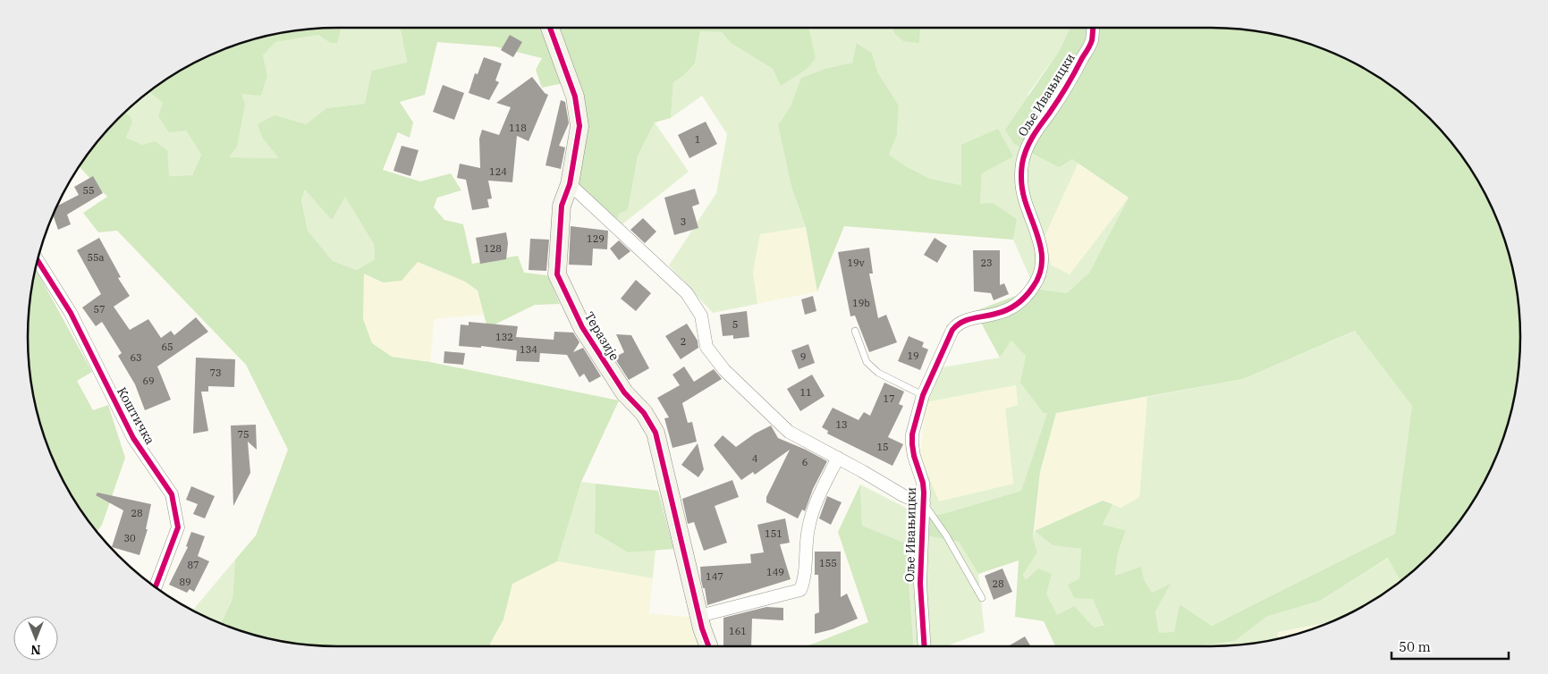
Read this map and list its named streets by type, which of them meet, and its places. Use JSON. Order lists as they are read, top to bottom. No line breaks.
{"streets":{"street":["Оље Ивањицки","Теразије","Коштичка"]},"house_numbers":["118","1","124","55","3","129","128","55a","19v","23","19b","57","5","132","2","65","134","19","9","63","73","69","11","17","13","75","15","4","6","28","151","30","155","87","149","147","89","28","161"],"scale_bar":"50 m","north":"bottom"}
